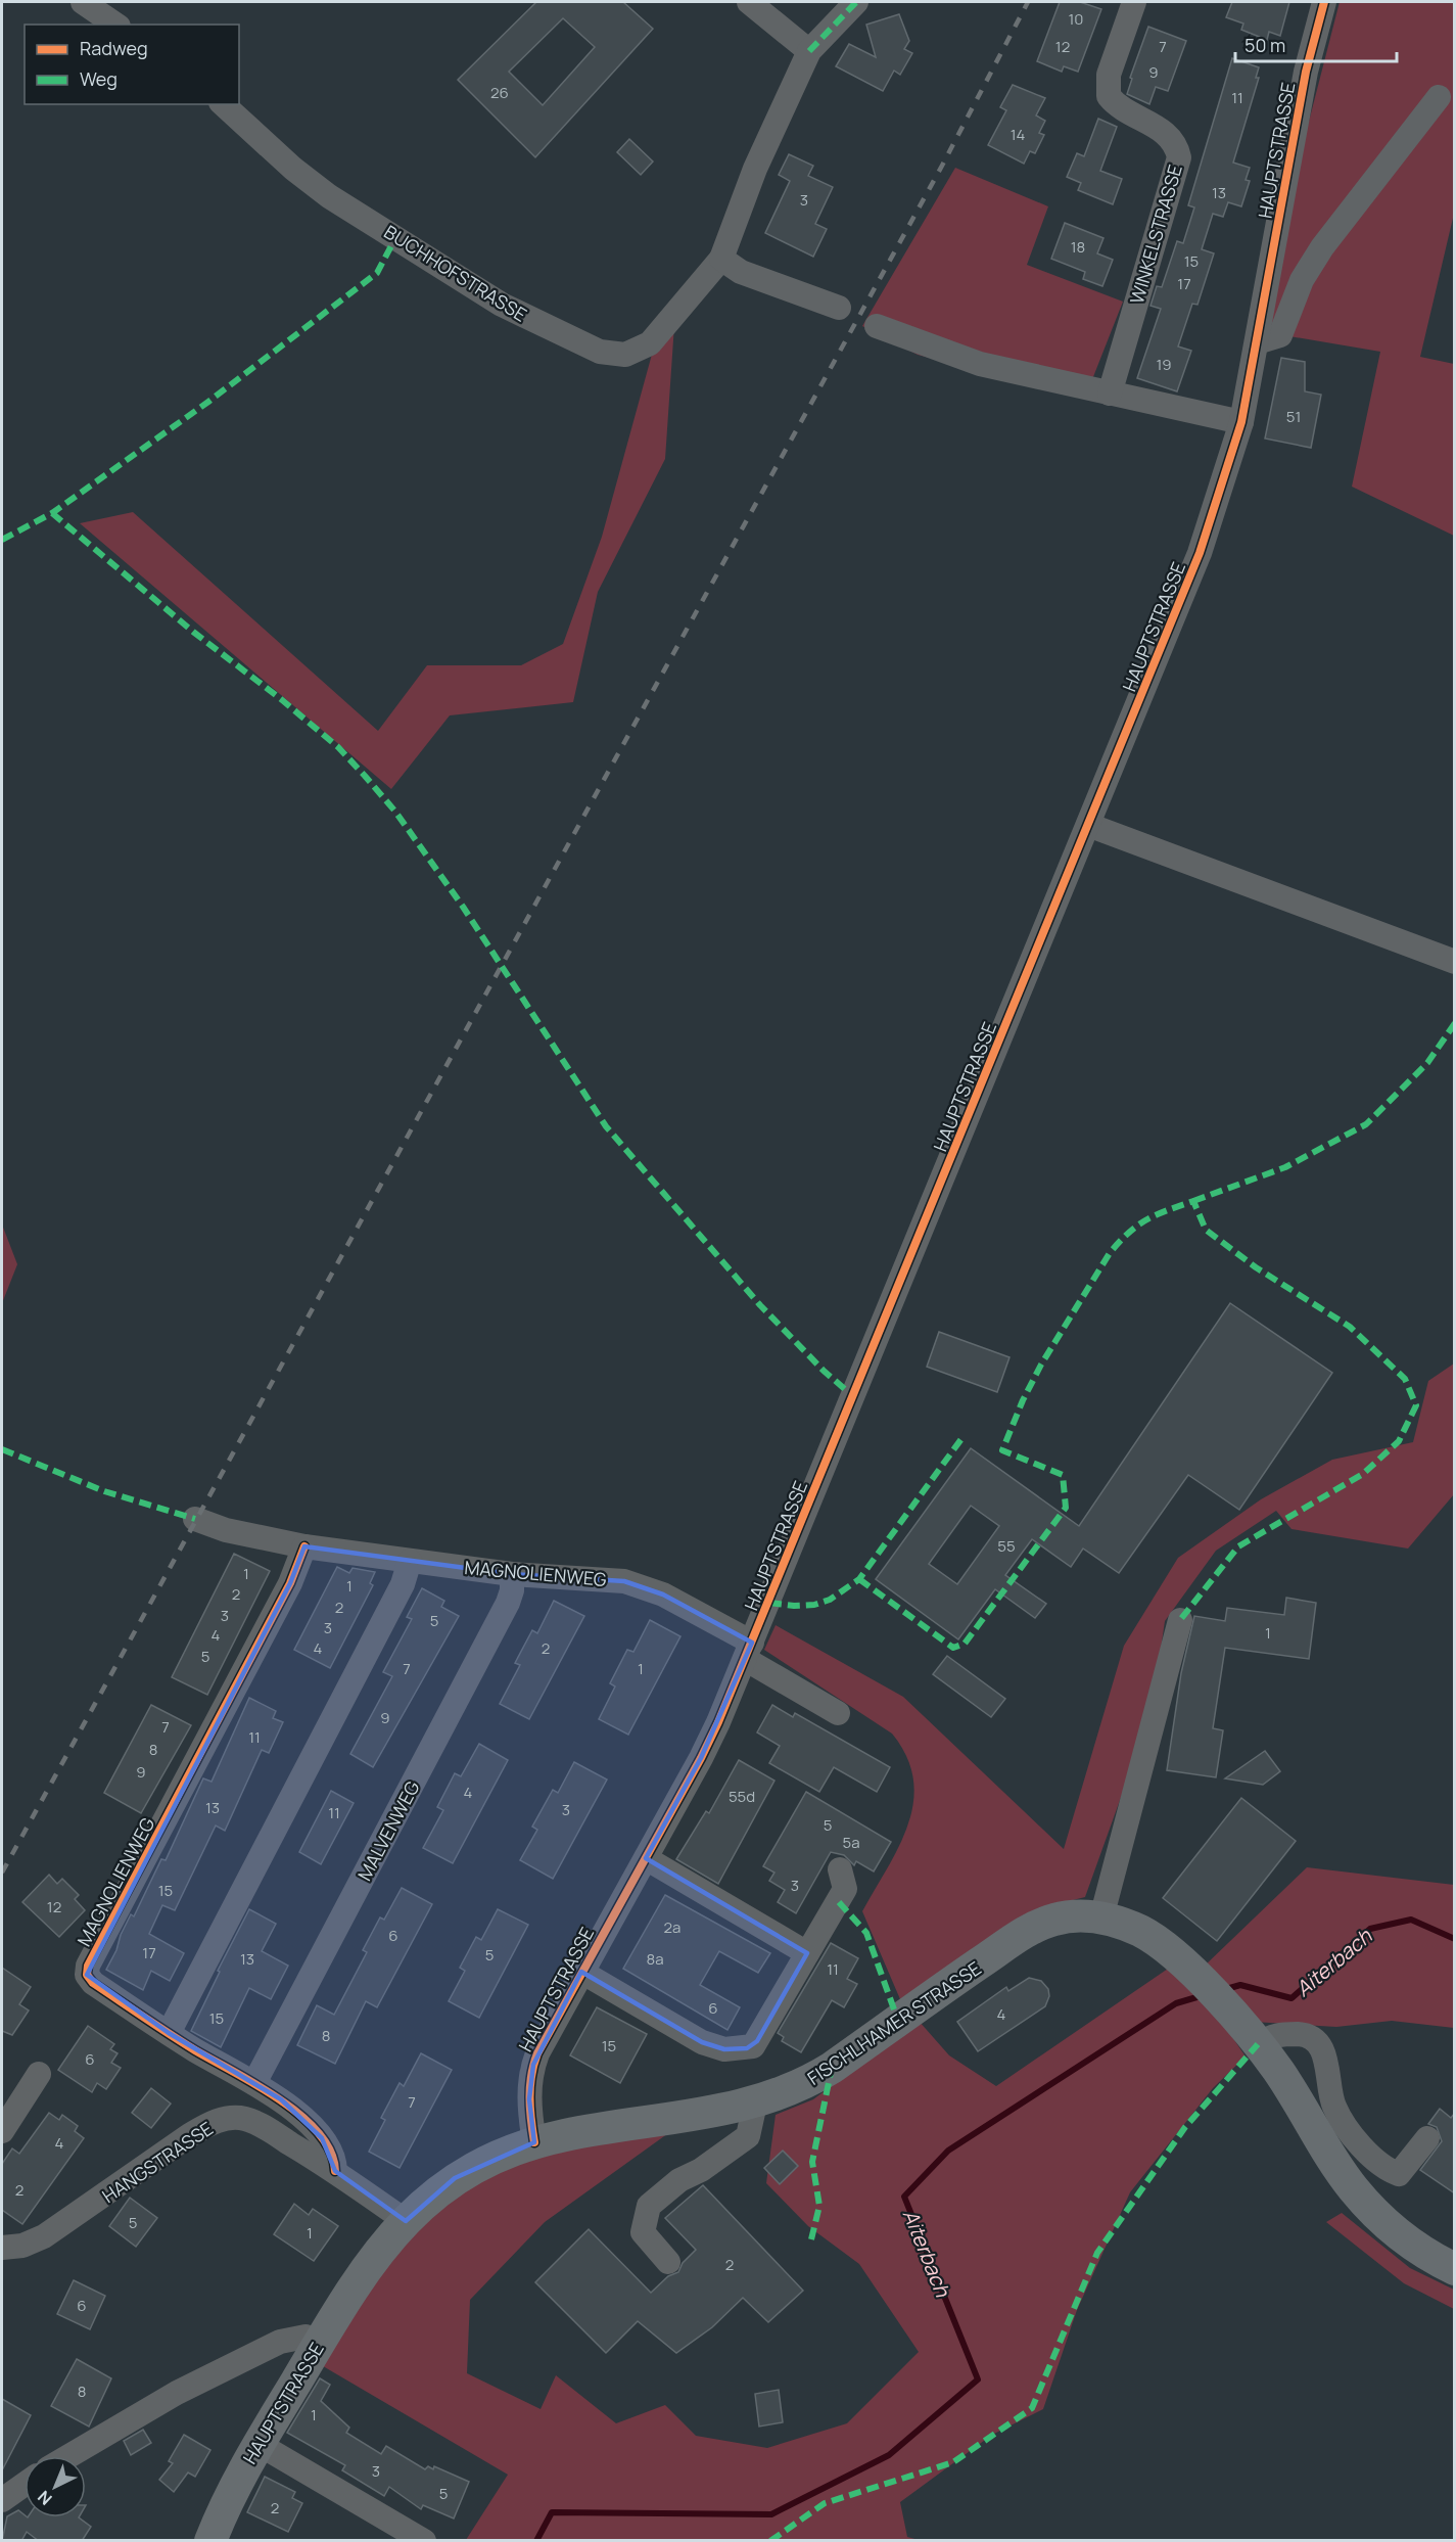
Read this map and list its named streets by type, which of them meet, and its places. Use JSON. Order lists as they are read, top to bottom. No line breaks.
{"streets":{"main road":["HAUPTSTRASSE","FISCHLHAMER STRASSE"],"street":["WINKELSTRASSE","BUCHHOFSTRASSE","MAGNOLIENWEG","MALVENWEG","HANGSTRASSE"]},"crossings":[["HAUPTSTRASSE","MAGNOLIENWEG"],["HAUPTSTRASSE","FISCHLHAMER STRASSE"],["HAUPTSTRASSE","HANGSTRASSE"],["MAGNOLIENWEG","MALVENWEG"],["MAGNOLIENWEG","HANGSTRASSE"]],"water":["Aiterbach"],"house_numbers":["10","12","7","9","26","11","14","13","3","18","15","17","19","51","55","1","1","2","2","3","5","3","1","4","4","2","5","7","1","9","7","11","8","9","4","55d","13","3","11","5","5a","3","15","12","2a","6","17","5","13","8a","11","6","4","15","8","15","6","7","4","2","5","1","2","6","8","1","3","5","2"],"legend":["Radweg","Weg"],"scale_bar":"50 m","north":"bottom left"}
